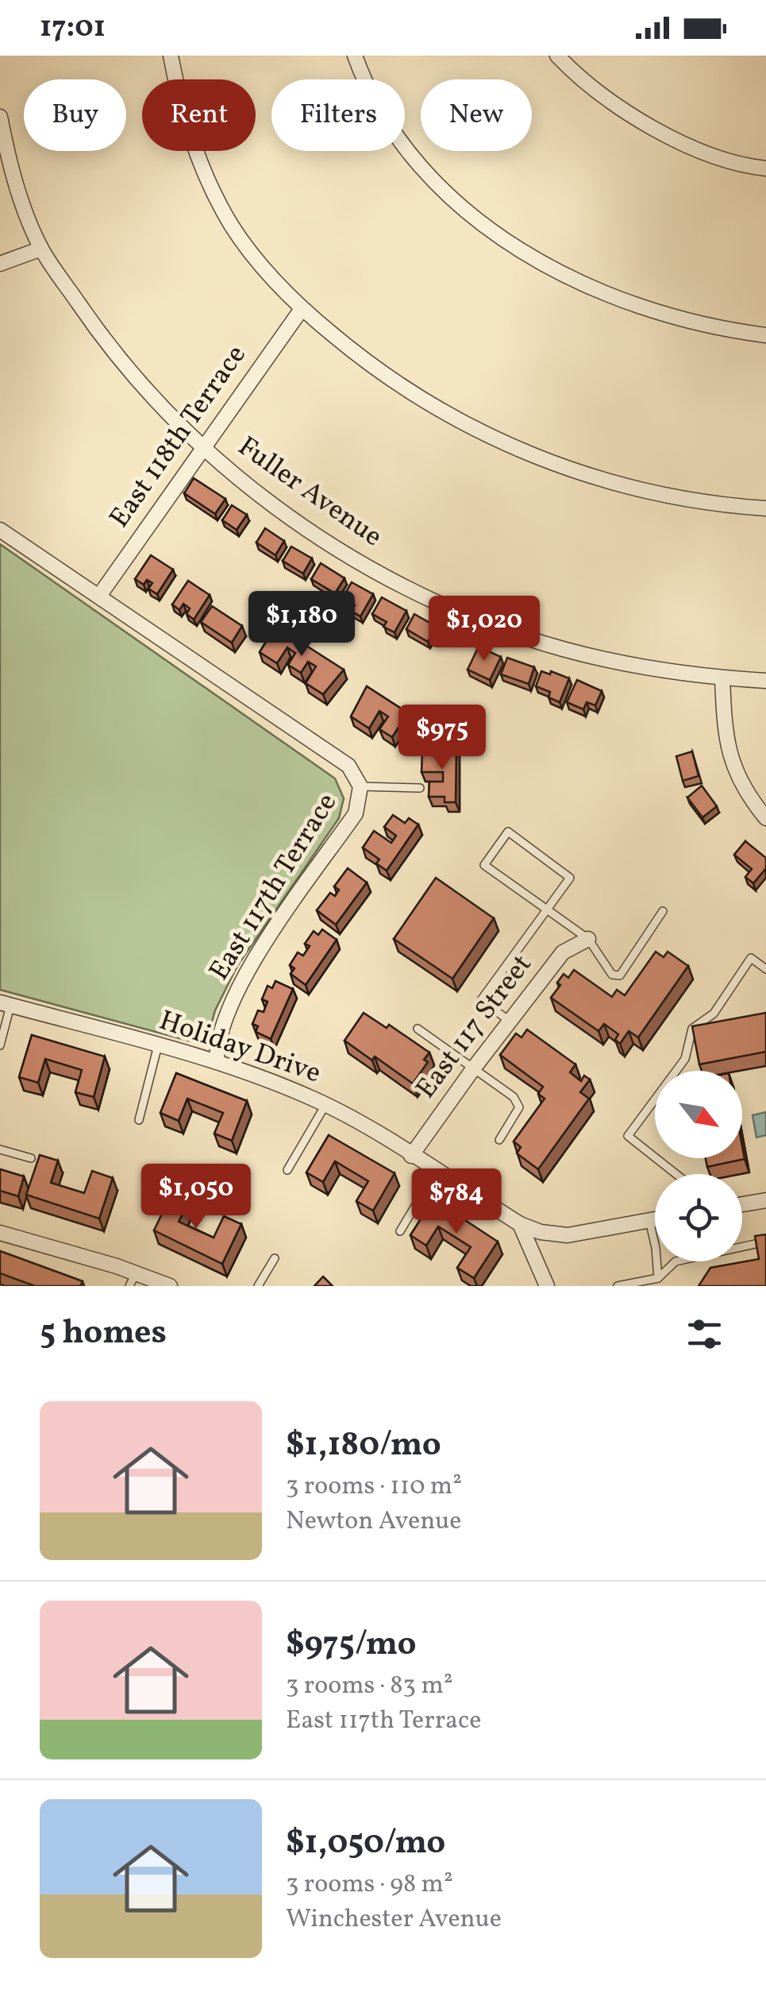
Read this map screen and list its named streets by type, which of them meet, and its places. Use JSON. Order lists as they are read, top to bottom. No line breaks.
{"streets":{"street":["East 118th Terrace","Fuller Avenue","East 117th Terrace","East 117 Street","Holiday Drive"]},"crossings":[["East 118th Terrace","Fuller Avenue"],["East 117th Terrace","Holiday Drive"],["East 117 Street","Holiday Drive"]],"north":"bottom right","page":{"status":"17:01","chip":["Buy","Rent","Filters","New"],"price":["$1,180","$1,020","$975","$1,050","$784"],"heading":"5 homes","list":[{"name":"$1,180/mo","note":"3 rooms · 110 m² · Newton Avenue"},{"name":"$975/mo","note":"3 rooms · 83 m² · East 117th Terrace"},{"name":"$1,050/mo","note":"3 rooms · 98 m² · Winchester Avenue"}]}}
